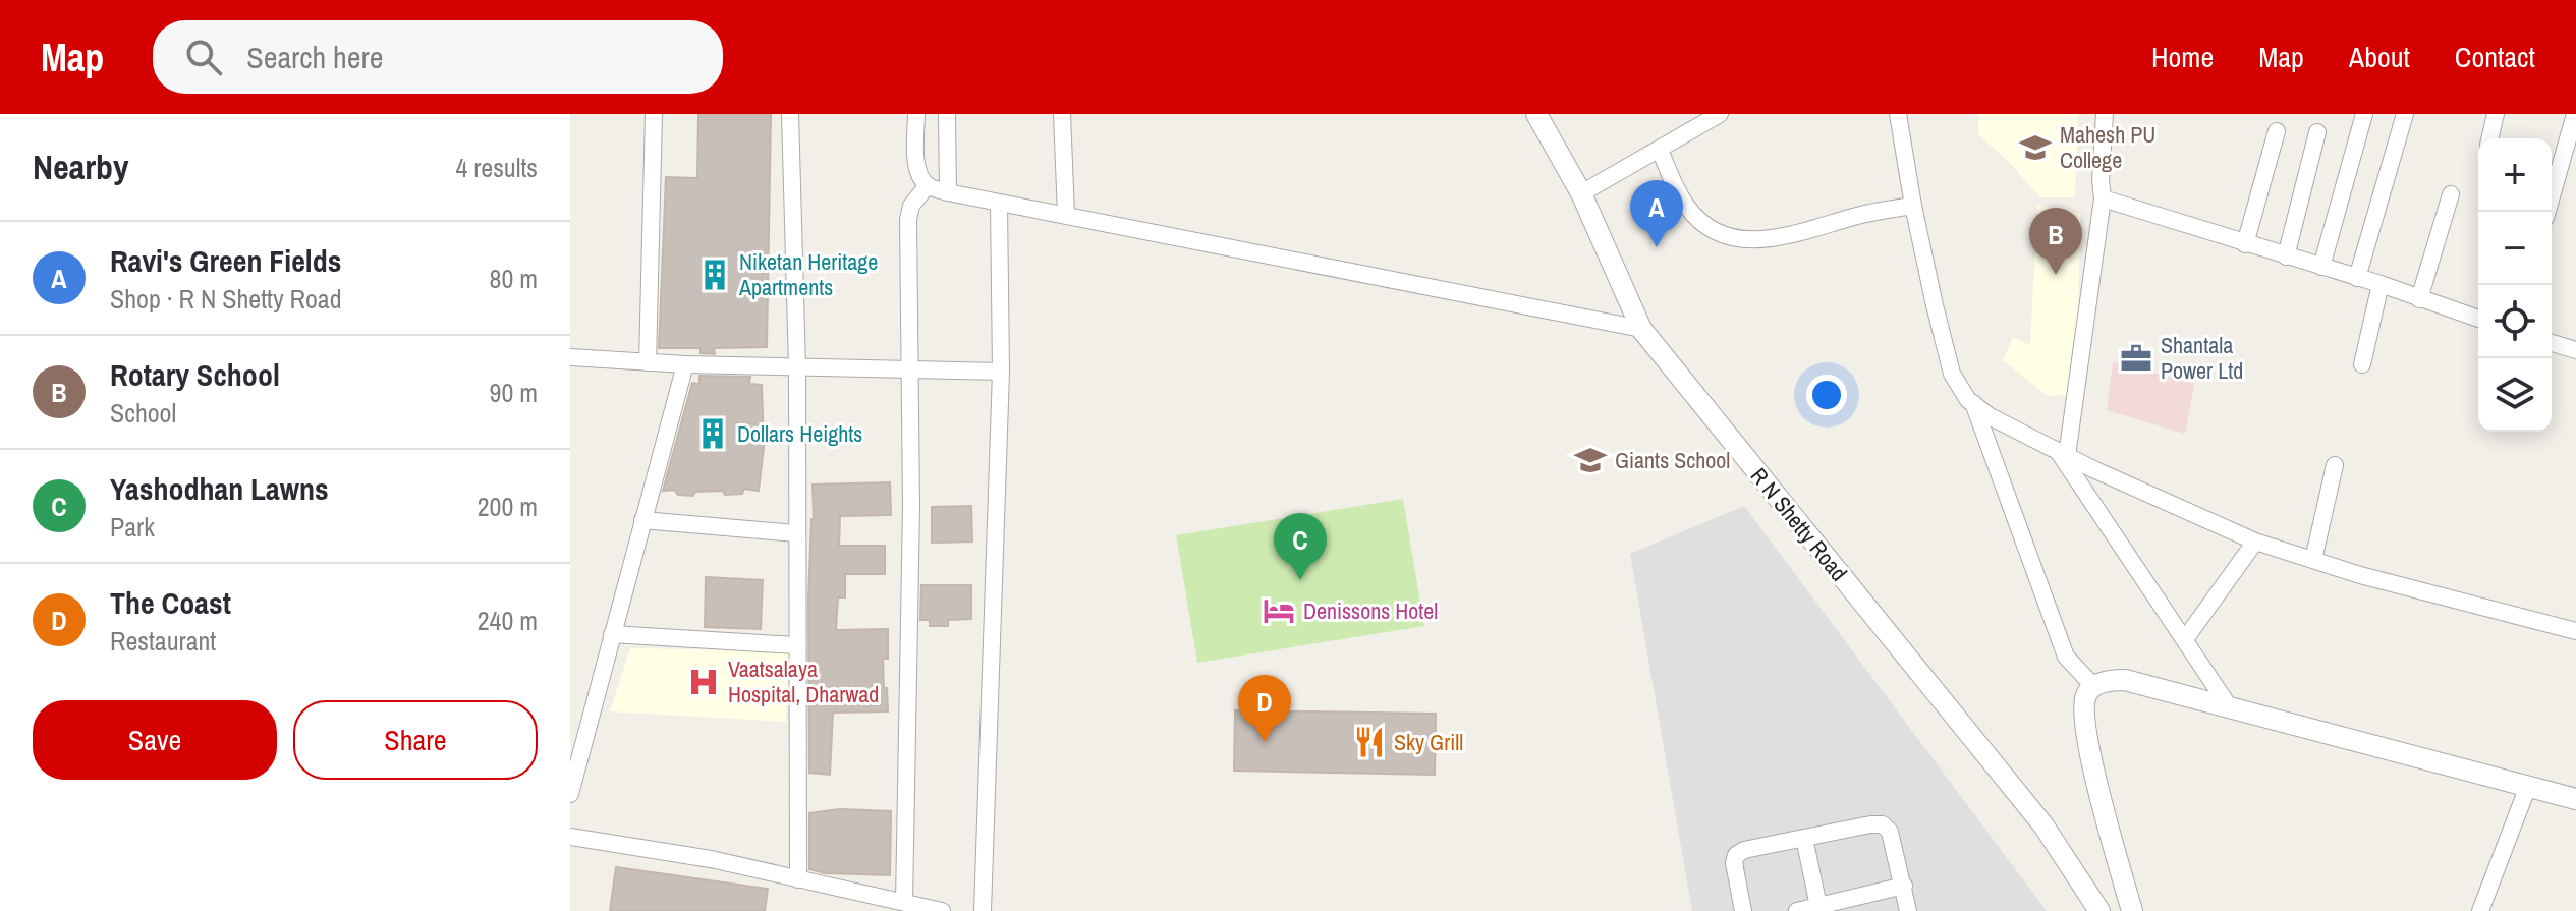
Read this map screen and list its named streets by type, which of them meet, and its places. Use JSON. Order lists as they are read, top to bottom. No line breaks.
{"streets":{"street":["R N Shetty Road"]},"places":{"school or university":["Mahesh PU College","Giants School"],"building":["Niketan Heritage Apartments","Dollars Heights"],"office":["Shantala Power Ltd"],"hotel":["Denissons Hotel"],"hospital":["Vaatsalaya Hospital, Dharwad"],"restaurant":["Sky Grill"]},"page":{"header":"Map","search":"Search here","nav":["Home","Map","About","Contact"],"heading":["Nearby","4 results"],"map_buttons":["+","−"],"pins":["A","B","C","D"],"list":[{"mark":"A","name":"Ravi's Green Fields","note":"Shop · R N Shetty Road","value":"80 m"},{"mark":"B","name":"Rotary School","note":"School","value":"90 m"},{"mark":"C","name":"Yashodhan Lawns","note":"Park","value":"200 m"},{"mark":"D","name":"The Coast","note":"Restaurant","value":"240 m"}],"buttons":["Save","Share"]}}
